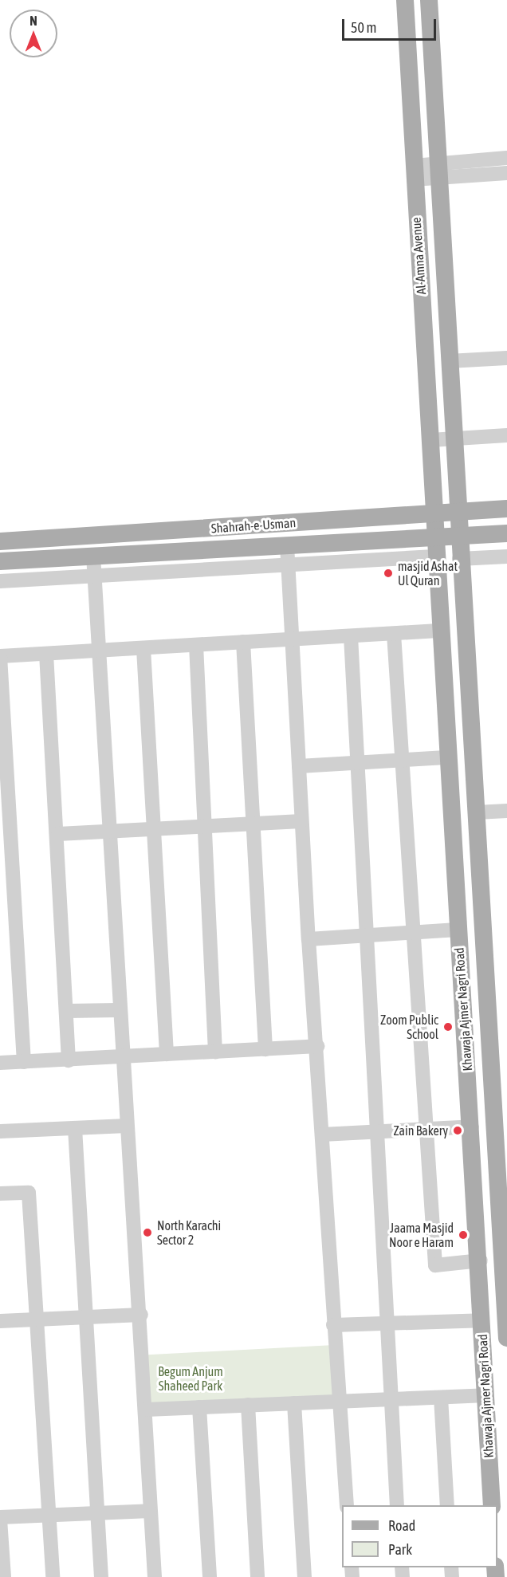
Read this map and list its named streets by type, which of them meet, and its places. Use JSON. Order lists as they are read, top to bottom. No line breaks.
{"streets":{"main road":["Al-Amna Avenue","Shahrah-e-Usman","Khawaja Ajmer Nagri Road"]},"crossings":[["Al-Amna Avenue","Shahrah-e-Usman"],["Al-Amna Avenue","Khawaja Ajmer Nagri Road"],["Shahrah-e-Usman","Khawaja Ajmer Nagri Road"]],"parks":["Begum Anjum Shaheed Park"],"places":["masjid Ashat Ul Quran","Zoom Public School","Zain Bakery","North Karachi Sector 2","Jaama Masjid Noor e Haram"],"legend":["Road","Park"],"scale_bar":"50 m","north":"top"}
